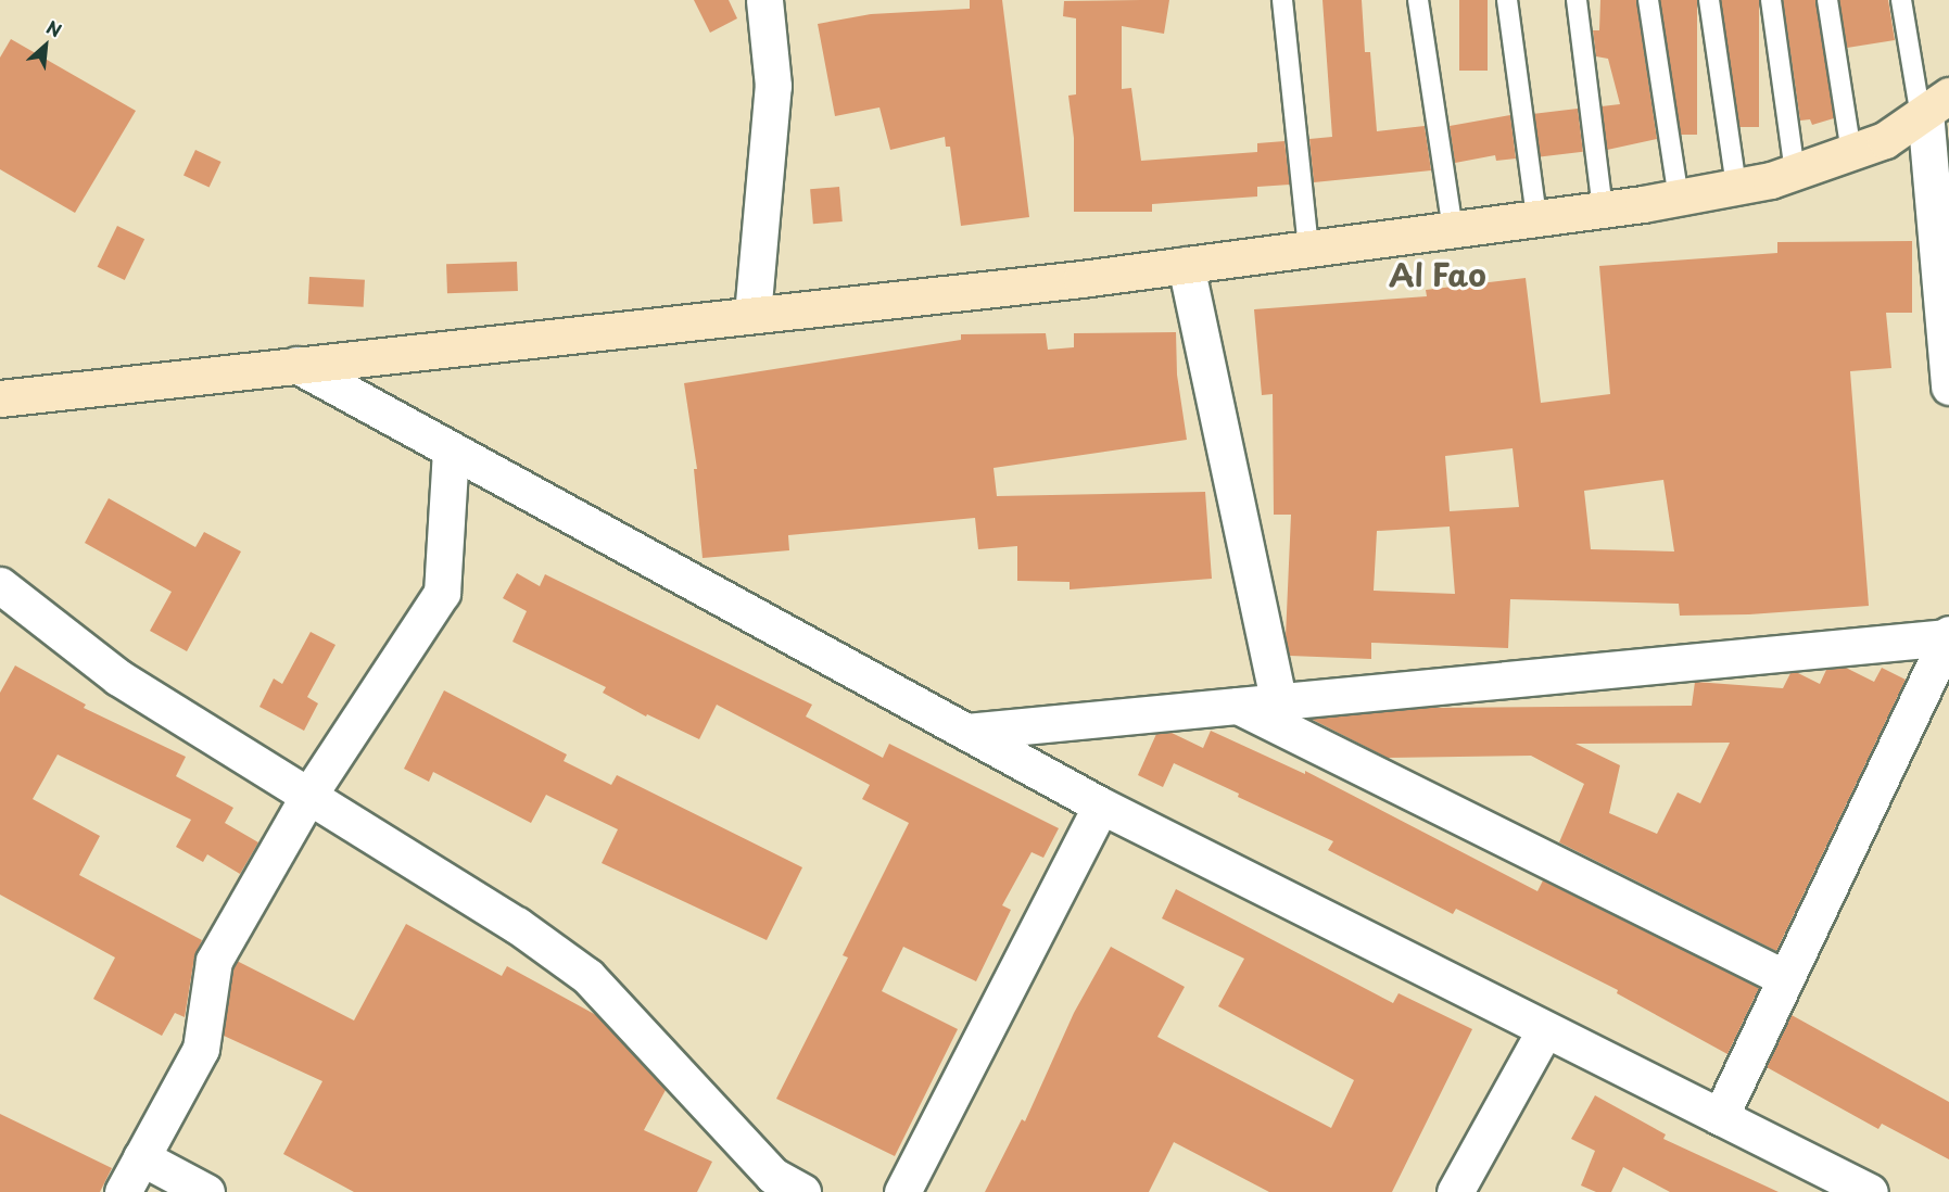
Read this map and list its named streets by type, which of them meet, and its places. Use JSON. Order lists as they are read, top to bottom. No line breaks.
{"districts":["Al Fao"],"north":"top right"}
